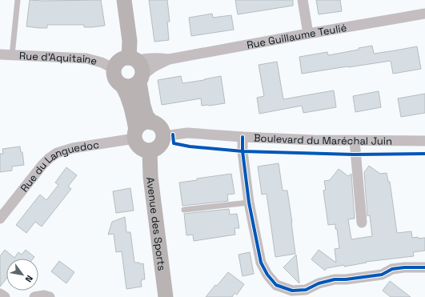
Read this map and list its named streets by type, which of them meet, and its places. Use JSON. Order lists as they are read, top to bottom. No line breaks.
{"streets":{"main road":["Avenue des Sports"],"street":["Rue Guillaume Teulié","Rue d'Aquitaine","Boulevard du Maréchal Juin","Rue du Languedoc"]},"crossings":[["Rue Guillaume Teulié","Rue d'Aquitaine"],["Boulevard du Maréchal Juin","Rue du Languedoc"],["Boulevard du Maréchal Juin","Avenue des Sports"],["Rue du Languedoc","Avenue des Sports"]],"north":"bottom right"}
